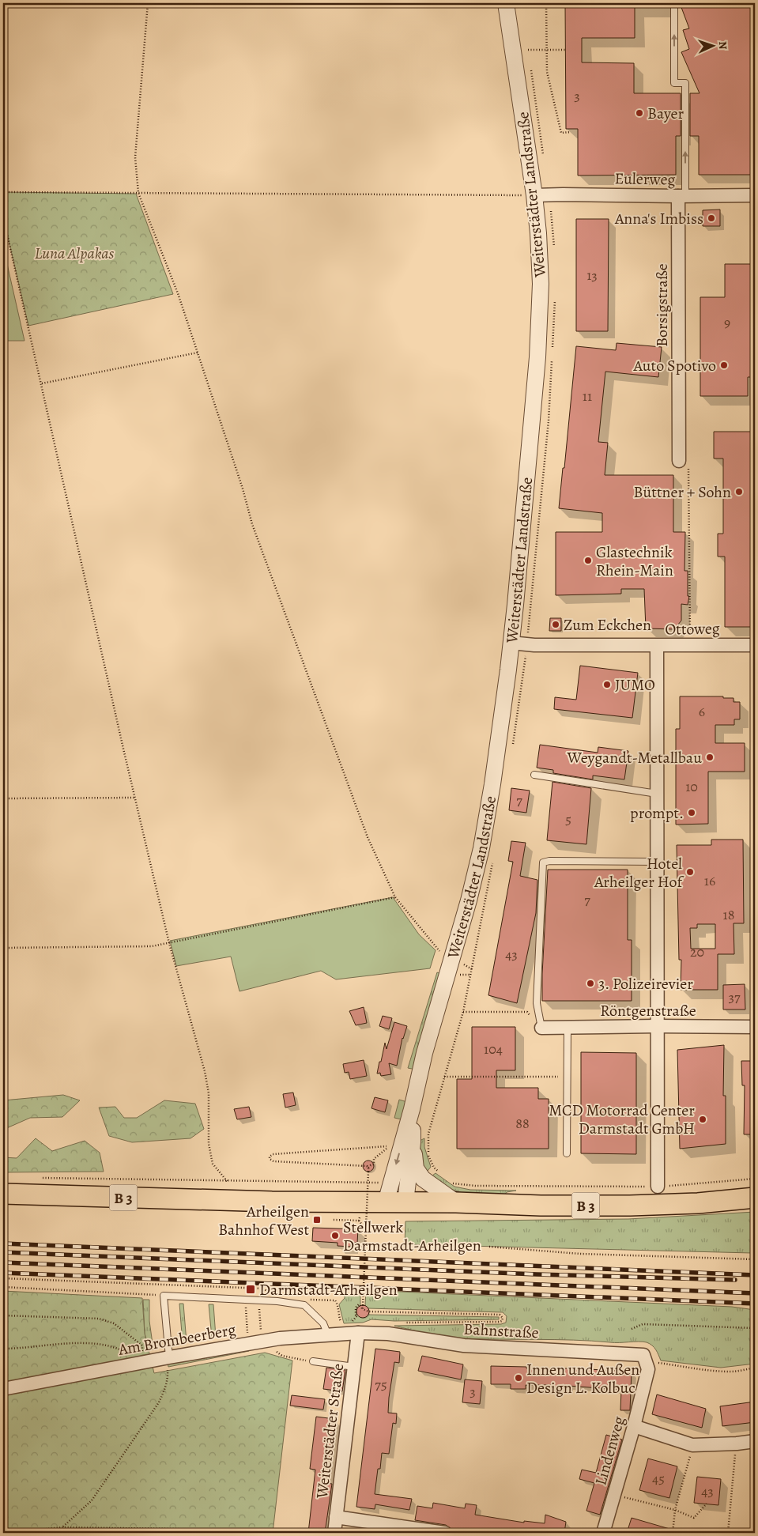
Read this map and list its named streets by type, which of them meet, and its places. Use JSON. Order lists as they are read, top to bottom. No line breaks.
{"streets":{"main road":["B 3"],"street":["Eulerweg","Weiterstädter Landstraße","Borsigstraße","Ottoweg","Röntgenstraße","Bahnstraße","Am Brombeerberg","Weiterstädter Straße","Lindenweg"]},"crossings":[["Eulerweg","Weiterstädter Landstraße"],["Eulerweg","Borsigstraße"],["Weiterstädter Landstraße","Ottoweg"],["Weiterstädter Landstraße","B 3"],["Bahnstraße","Am Brombeerberg"],["Bahnstraße","Weiterstädter Straße"],["Bahnstraße","Lindenweg"],["Am Brombeerberg","Weiterstädter Straße"]],"parks":["Luna Alpakas"],"places":{"other":["Bayer","Anna's Imbiss","Auto Spotivo","Büttner + Sohn","Glastechnik Rhein-Main","Zum Eckchen","JUMO","Weygandt-Metallbau","prompt.","Hotel Arheilger Hof","3. Polizeirevier","MCD Motorrad Center Darmstadt GmbH","Stellwerk Darmstadt-Arheilgen","Innen und Außen Design L. Kolbuc"],"transit":["Arheilgen Bahnhof West","Darmstadt-Arheilgen"]},"house_numbers":["3","13","9","11","6","10","7","5","16","7","18","20","43","37","104","88","75","3","45","43"],"north":"right"}
